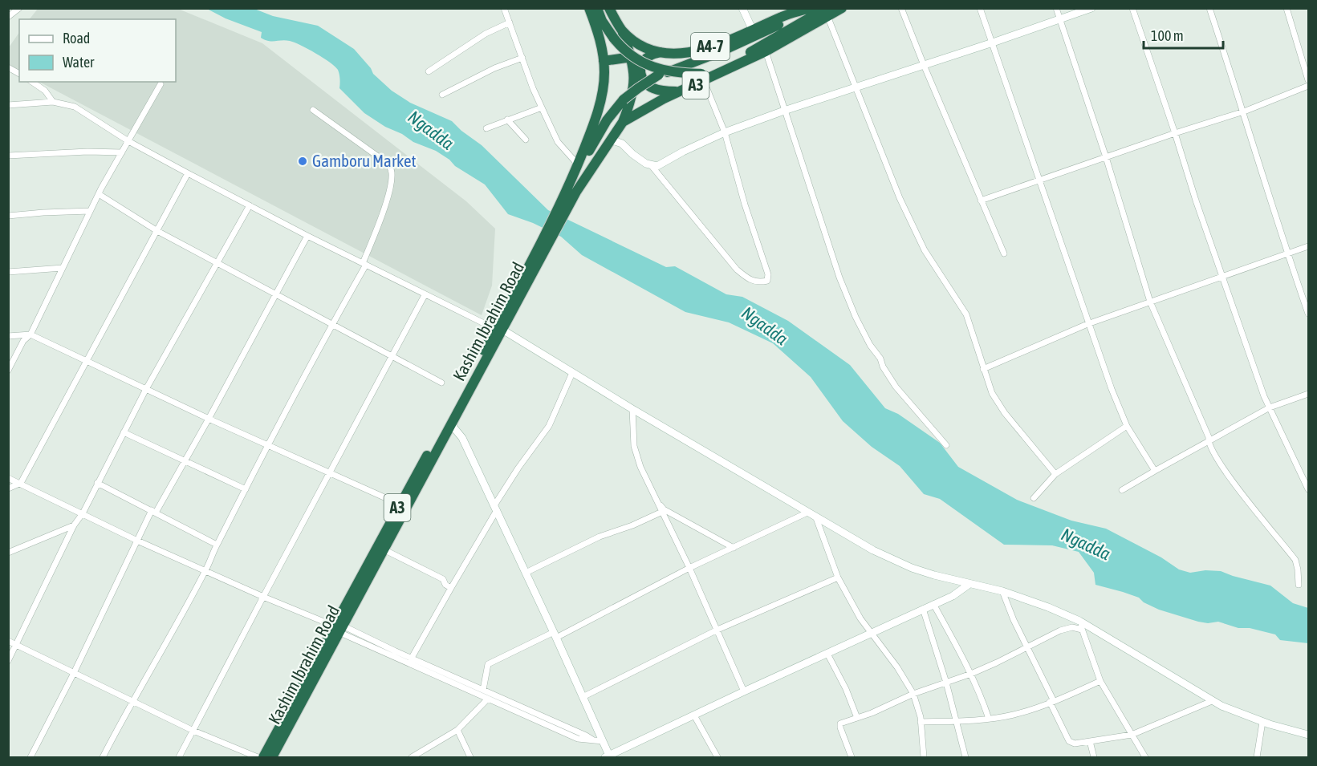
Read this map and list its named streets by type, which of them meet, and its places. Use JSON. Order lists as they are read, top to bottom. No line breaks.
{"streets":{"highway":["A4-7","A3","Kashim Ibrahim Road"]},"crossings":[["A4-7","A3"],["A4-7","Kashim Ibrahim Road"],["A3","Kashim Ibrahim Road"]],"water":["Ngadda"],"places":["Gamboru Market"],"legend":["Road","Water"],"scale_bar":"100 m"}
